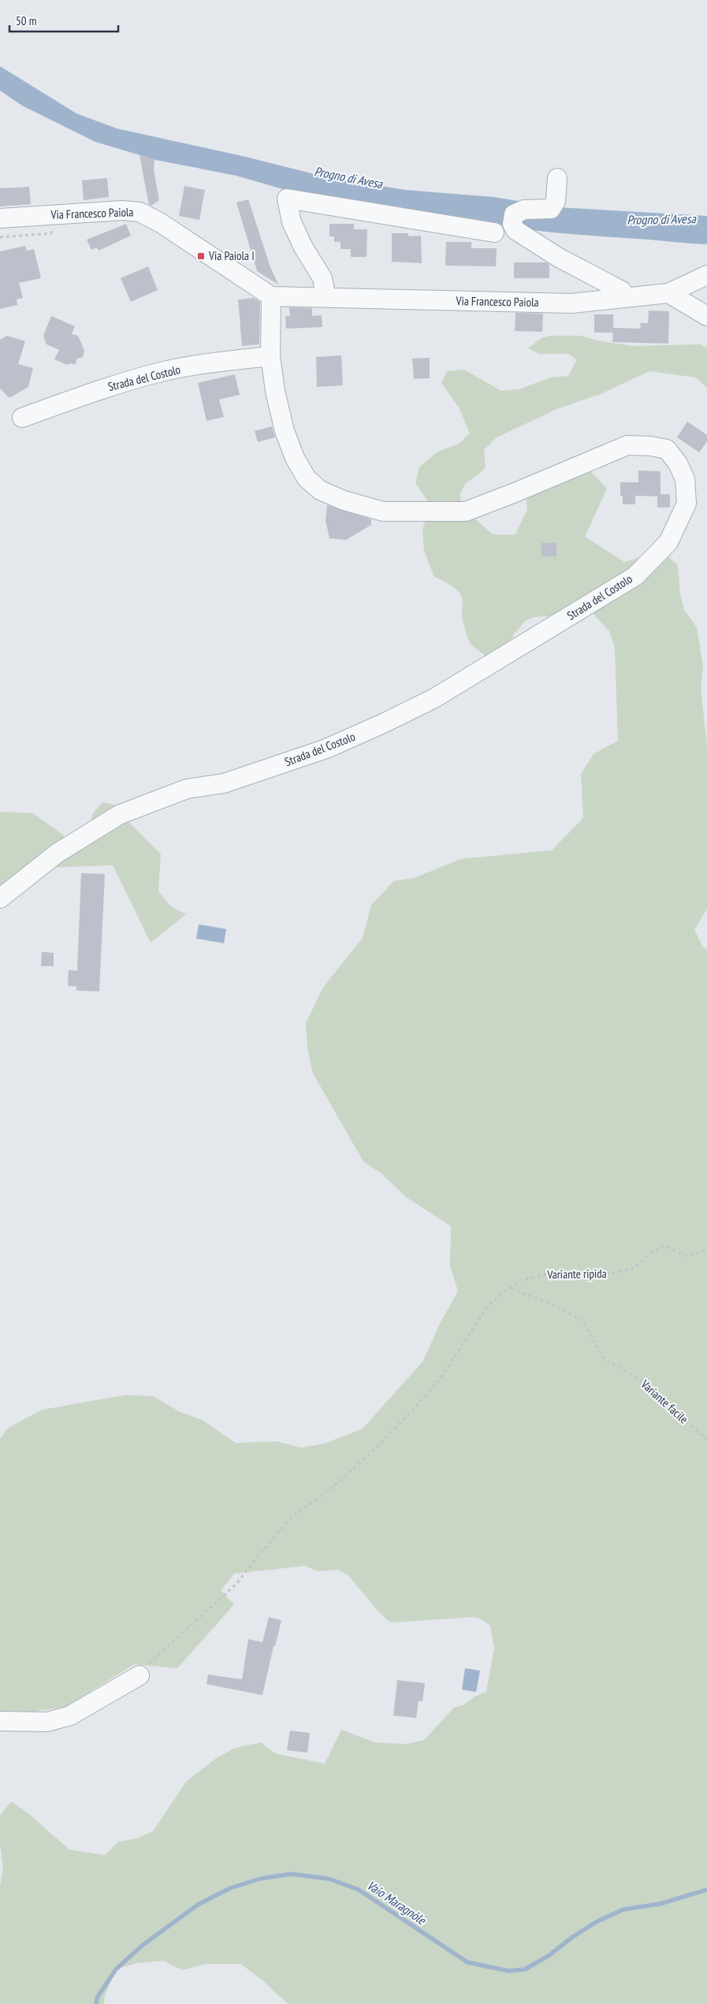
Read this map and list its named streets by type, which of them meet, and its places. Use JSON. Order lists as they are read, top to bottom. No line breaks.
{"streets":{"street":["Via Francesco Paiola","Strada del Costolo"],"path":["Variante ripida","Variante facile"]},"crossings":[["Via Francesco Paiola","Strada del Costolo"],["Variante ripida","Variante facile"]],"water":["Progno di Avesa","Vaio Maragnòle"],"places":{"transit":["Via Paiola I"]},"scale_bar":"50 m"}
